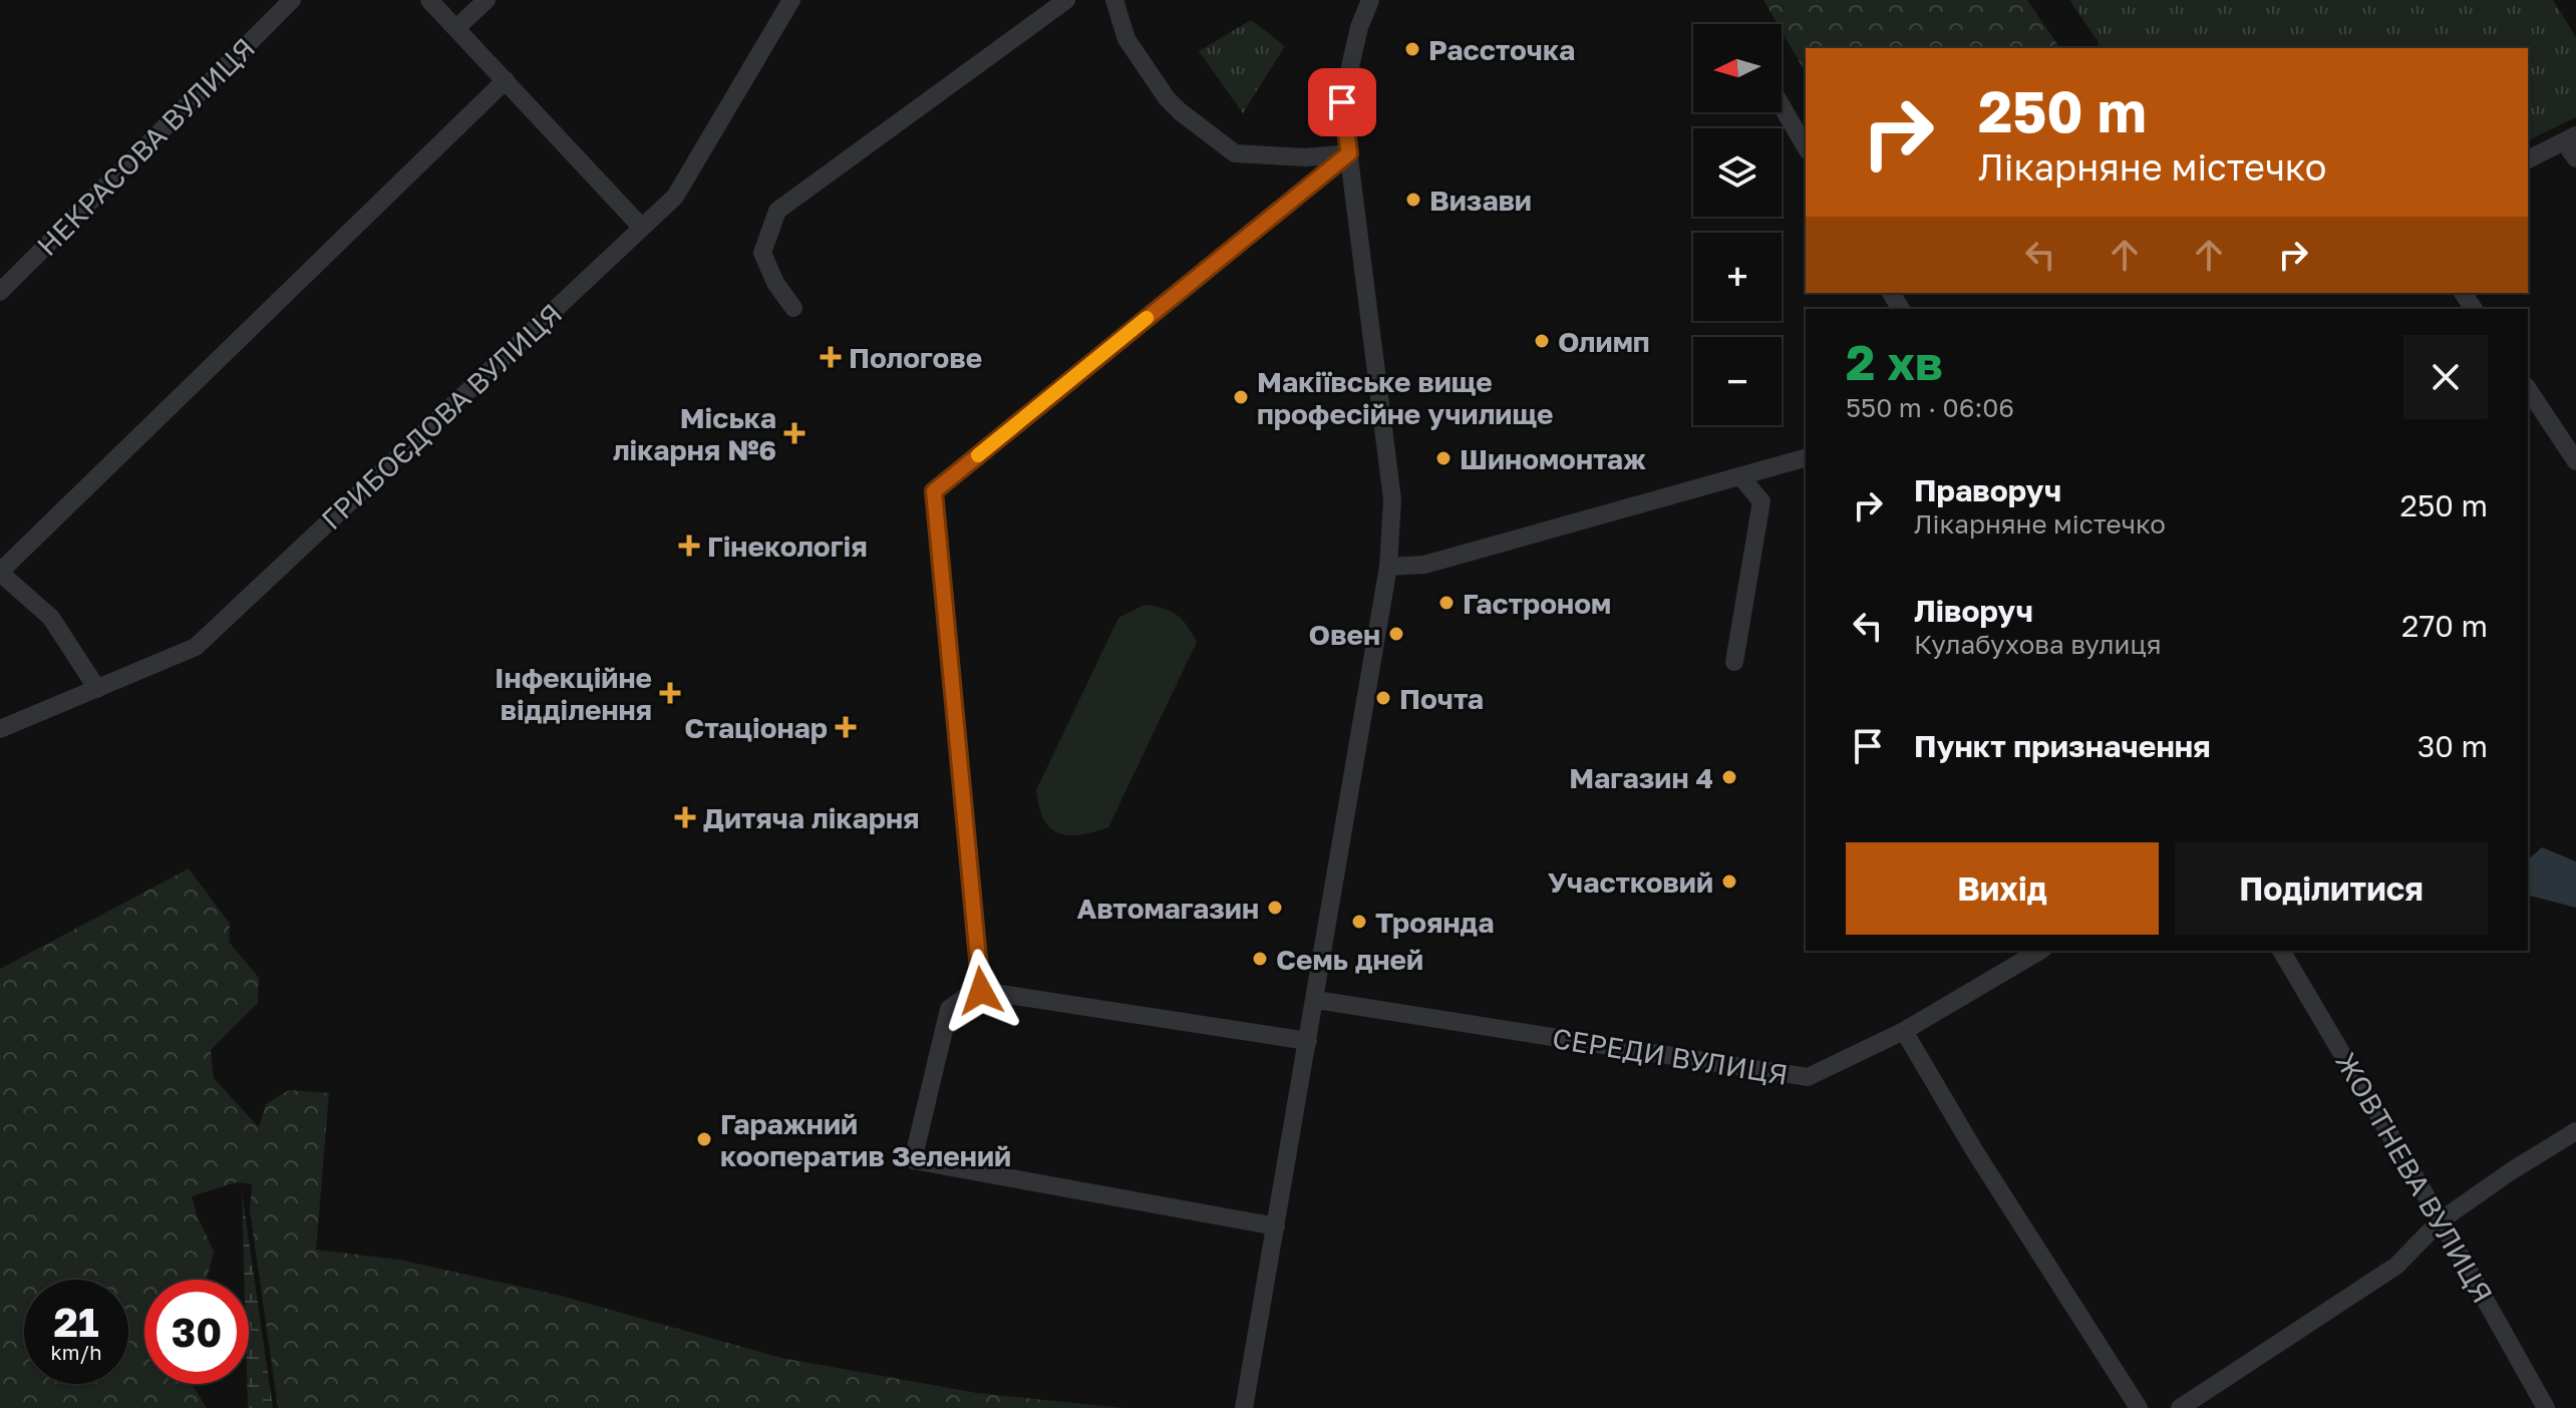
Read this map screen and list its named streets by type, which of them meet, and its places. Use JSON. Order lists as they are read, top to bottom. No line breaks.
{"streets":{"street":["НЕКРАСОВА ВУЛИЦЯ","ГРИБОЄДОВА ВУЛИЦЯ","СЕРЕДИ ВУЛИЦЯ","ЖОВТНЕВА ВУЛИЦЯ"]},"places":{"other":["Рассточка","Визави","Олимп","Макіївське вище професійне училище","Шиномонтаж","Гастроном","Овен","Почта","Магазин 4","Участковий","Автомагазин","Троянда","Семь дней","Гаражний кооператив Зелений"],"health":["Пологове","Міська лікарня №6","Гінекологія","Інфекційне відділення","Стаціонар","Дитяча лікарня"]},"north":"left","page":{"map_buttons":["+","−"],"turn":["250 m","Лікарняне містечко"],"heading":["2 хв","550 m · 06:06"],"list":[{"name":"Праворуч","note":"Лікарняне містечко","value":"250 m"},{"name":"Ліворуч","note":"Кулабухова вулиця","value":"270 m"},{"name":"Пункт призначення","value":"30 m"}],"buttons":["Вихід","Поділитися"],"speed":"21 km/h","limit":"30"}}
